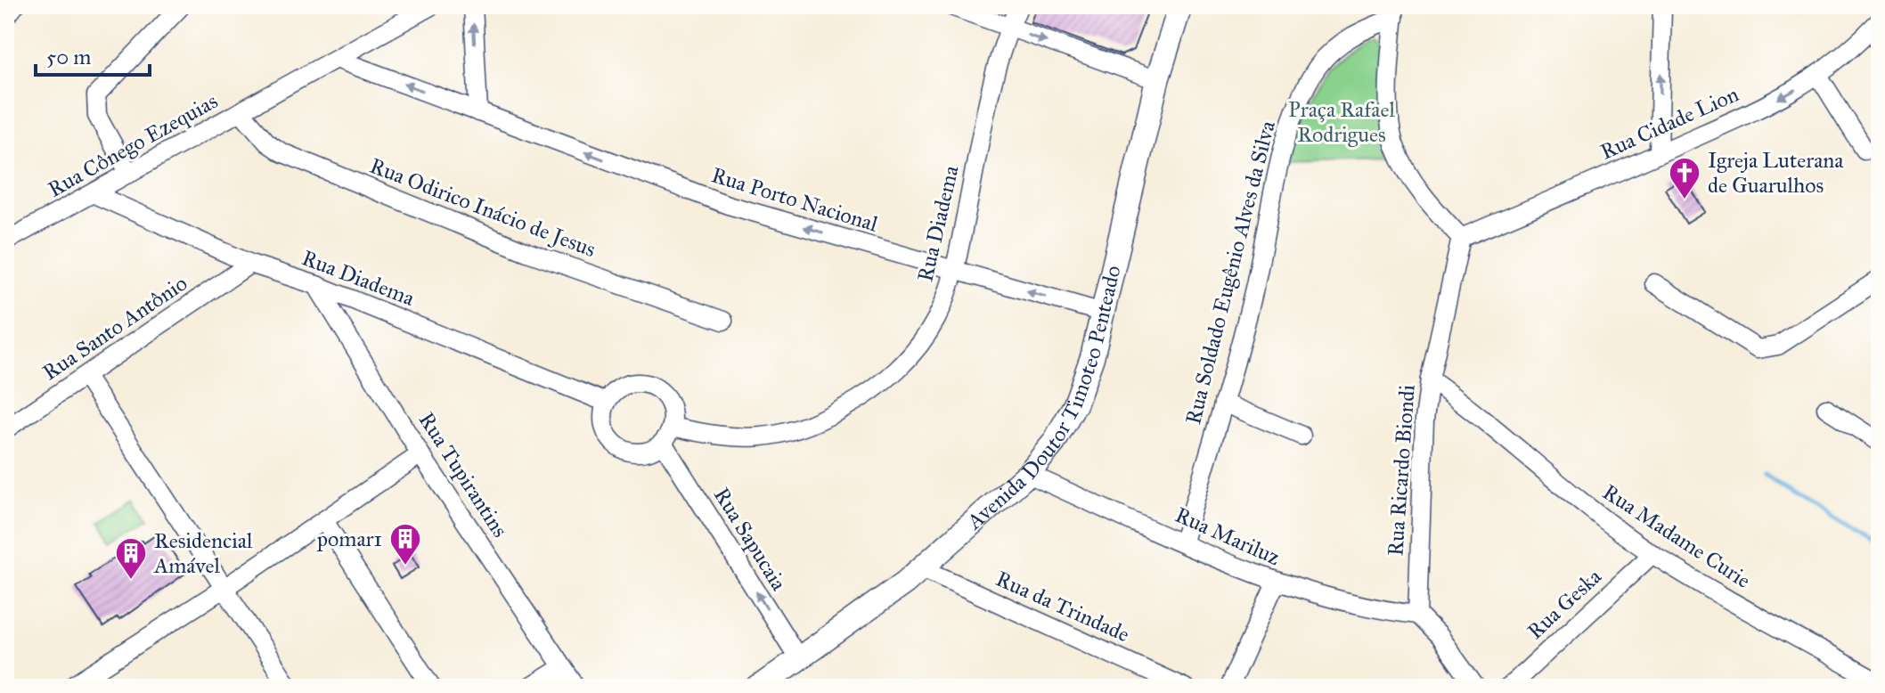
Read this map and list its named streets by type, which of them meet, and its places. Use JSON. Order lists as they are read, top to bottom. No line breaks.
{"streets":{"main road":["Avenida Doutor Timoteo Penteado"],"street":["Rua Cidade Lion","Rua Cônego Ezequias","Rua Porto Nacional","Rua Odirico Inácio de Jesus","Rua Diadema","Rua Soldado Eugênio Alves da Silva","Rua Santo Antônio","Rua Ricardo Biondi","Rua Tupirantins","Rua Mariluz","Rua Madame Curie","Rua Sapucaia","Rua Geska","Rua da Trindade"]},"crossings":[["Rua Cidade Lion","Rua Ricardo Biondi"],["Rua Cônego Ezequias","Rua Porto Nacional"],["Rua Cônego Ezequias","Rua Odirico Inácio de Jesus"],["Rua Cônego Ezequias","Rua Diadema"],["Rua Porto Nacional","Rua Diadema"],["Rua Porto Nacional","Avenida Doutor Timoteo Penteado"],["Rua Diadema","Rua Santo Antônio"],["Rua Diadema","Rua Tupirantins"],["Rua Diadema","Rua Sapucaia"],["Rua Soldado Eugênio Alves da Silva","Rua Mariluz"],["Avenida Doutor Timoteo Penteado","Rua Mariluz"],["Avenida Doutor Timoteo Penteado","Rua Sapucaia"],["Avenida Doutor Timoteo Penteado","Rua da Trindade"],["Rua Ricardo Biondi","Rua Mariluz"],["Rua Ricardo Biondi","Rua Madame Curie"],["Rua Madame Curie","Rua Geska"]],"one_way":["Rua Cidade Lion","Rua Porto Nacional","Rua Sapucaia"],"parks":["Praça Rafael Rodrigues"],"places":{"church":["Igreja Luterana de Guarulhos"],"building":["pomar1","Residencial Amável"]},"scale_bar":"50 m"}
